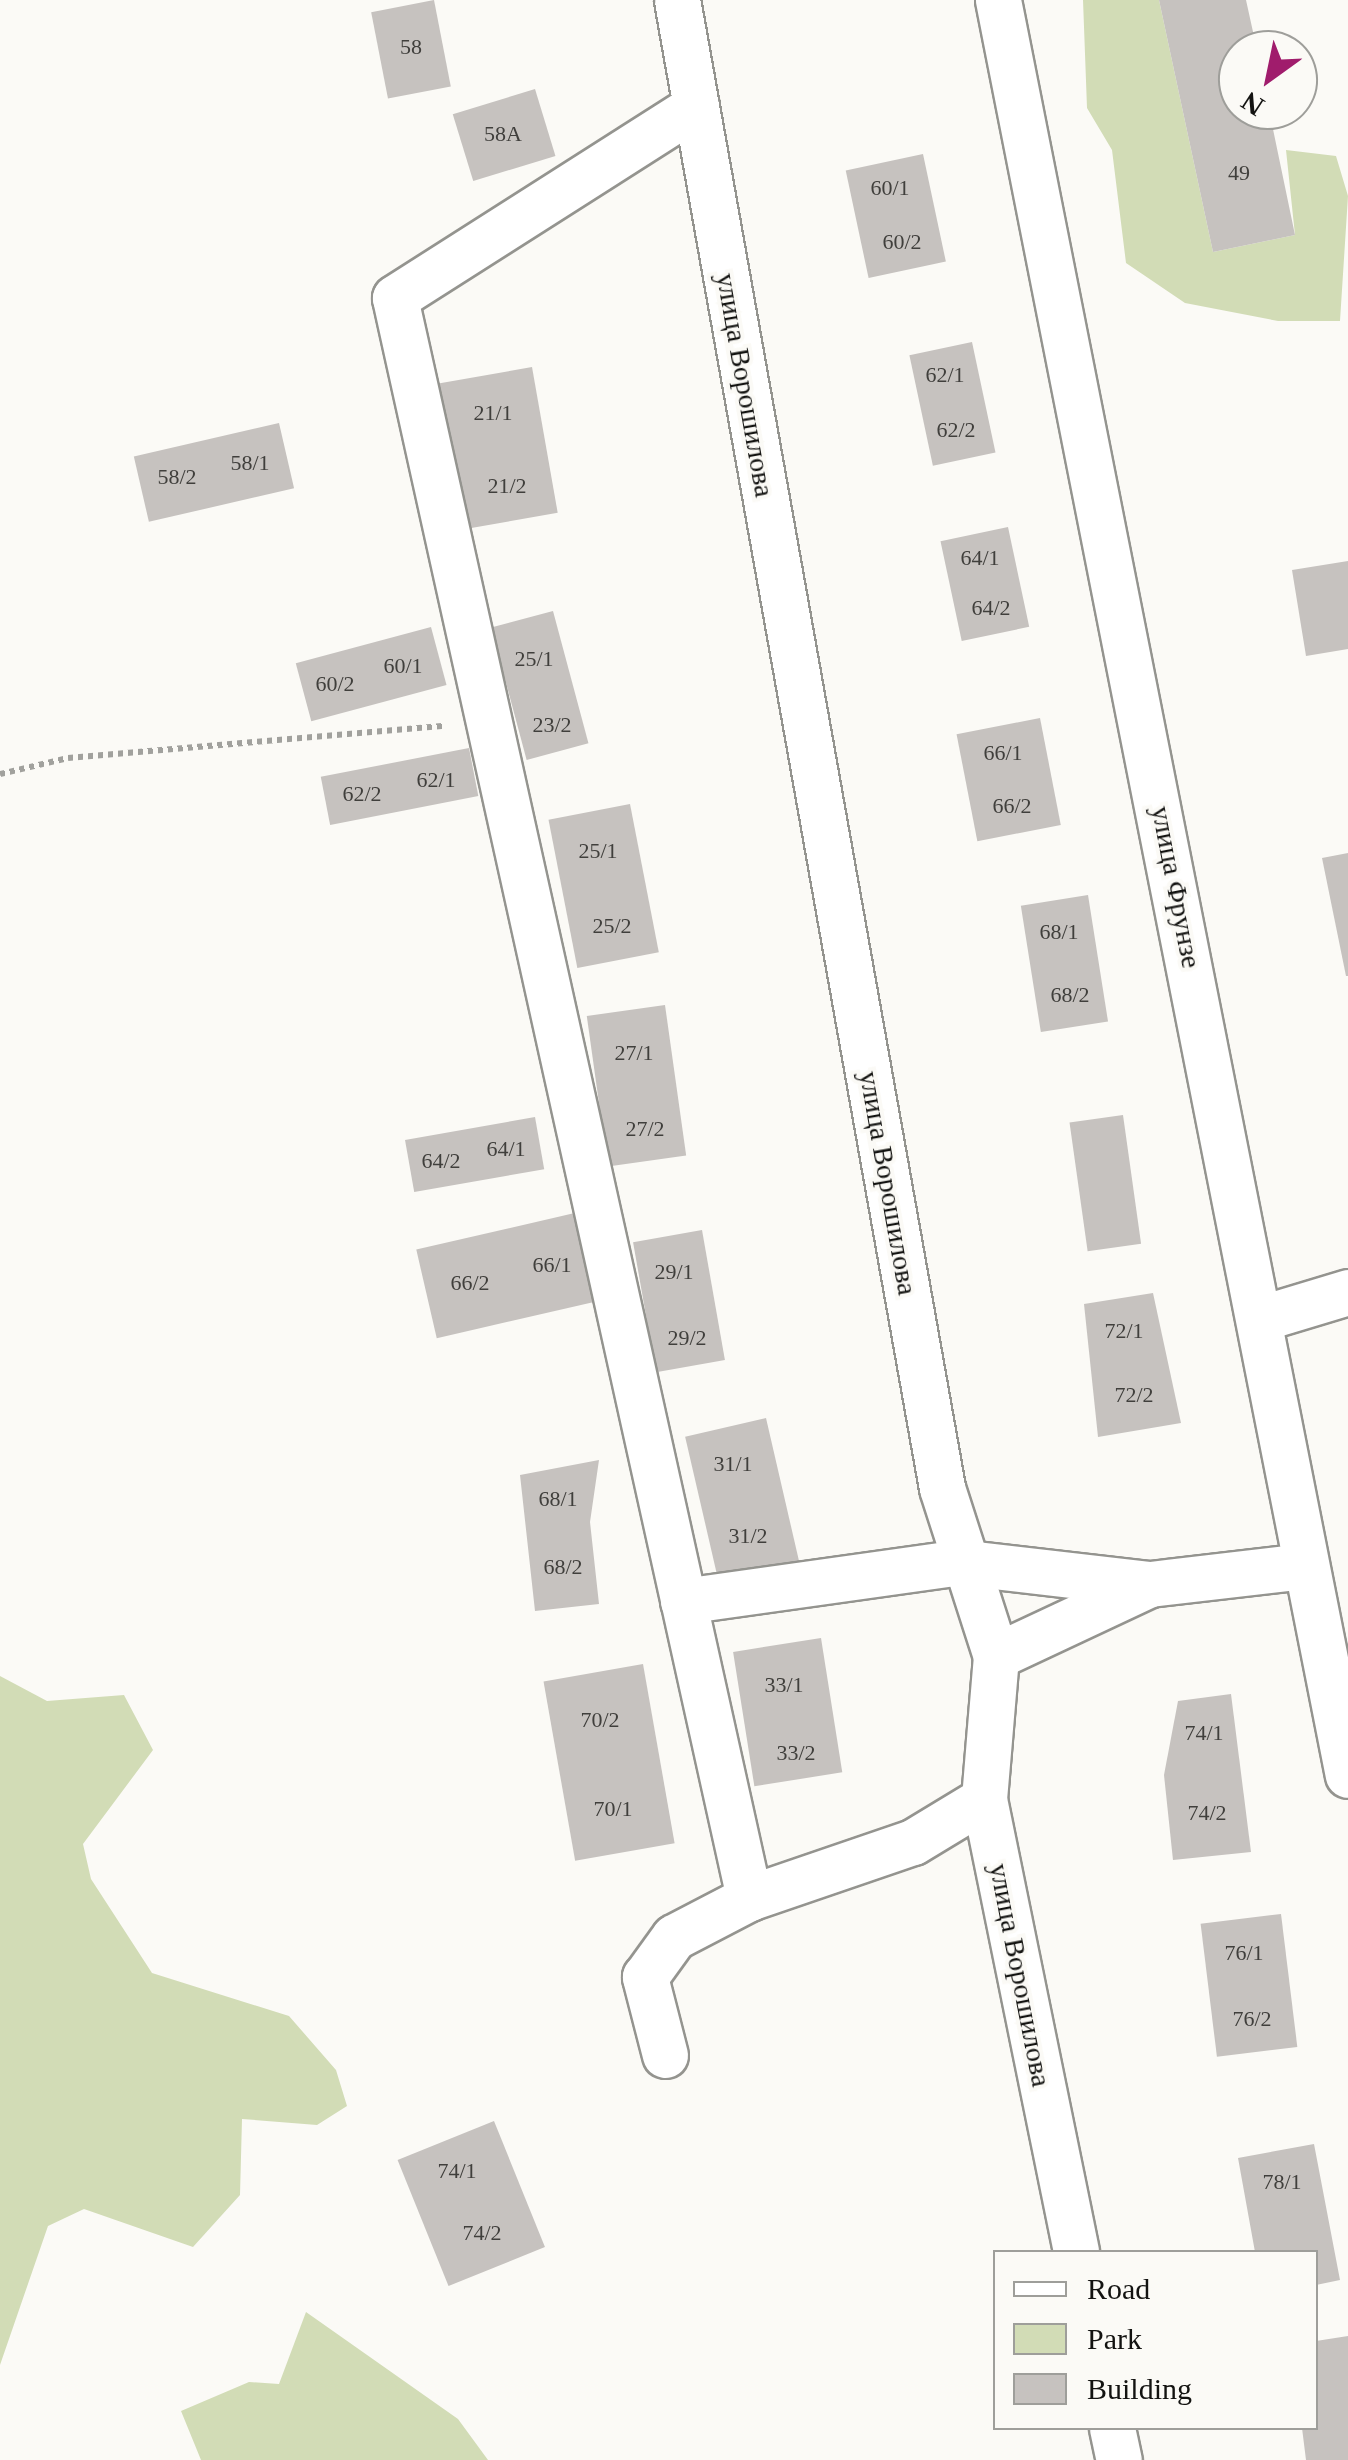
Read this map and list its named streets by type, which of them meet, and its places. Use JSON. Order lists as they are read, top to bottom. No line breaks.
{"streets":{"street":["улица Ворошилова","улица Фрунзе"]},"house_numbers":["58","58А","49","60/1","60/2","62/1","21/1","62/2","58/1","58/2","21/2","64/1","64/2","25/1","60/1","60/2","23/2","66/1","62/1","62/2","66/2","25/1","25/2","68/1","68/2","27/1","27/2","64/1","64/2","66/1","29/1","66/2","72/1","29/2","72/2","31/1","68/1","31/2","68/2","33/1","70/2","74/1","33/2","70/1","74/2","76/1","76/2","74/1","78/1","74/2"],"legend":["Road","Park","Building"],"north":"bottom left"}
